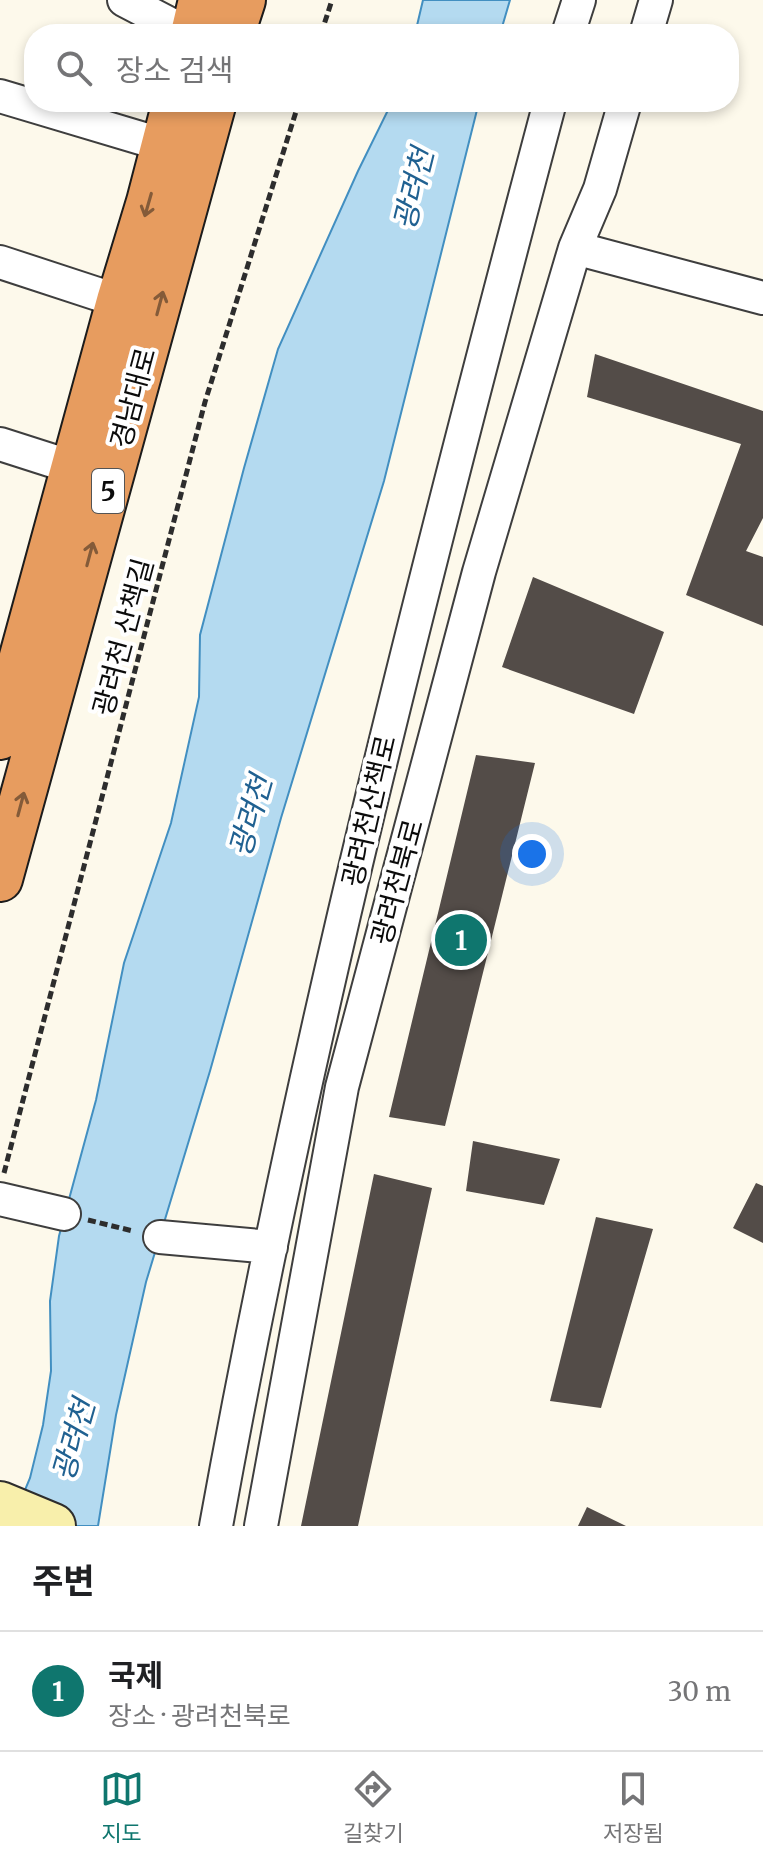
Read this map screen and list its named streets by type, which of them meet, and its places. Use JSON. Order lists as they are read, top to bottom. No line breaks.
{"streets":{"highway":["경남대로","5"],"street":["광려천산책로","광려천북로"],"path":["광려천 산책길"]},"water":["광려천"],"page":{"search":"장소 검색","pins":"1","heading":"주변","list":[{"mark":"1","name":"국제","note":"장소 · 광려천북로","value":"30 m"}],"nav":["지도","길찾기","저장됨"]}}
